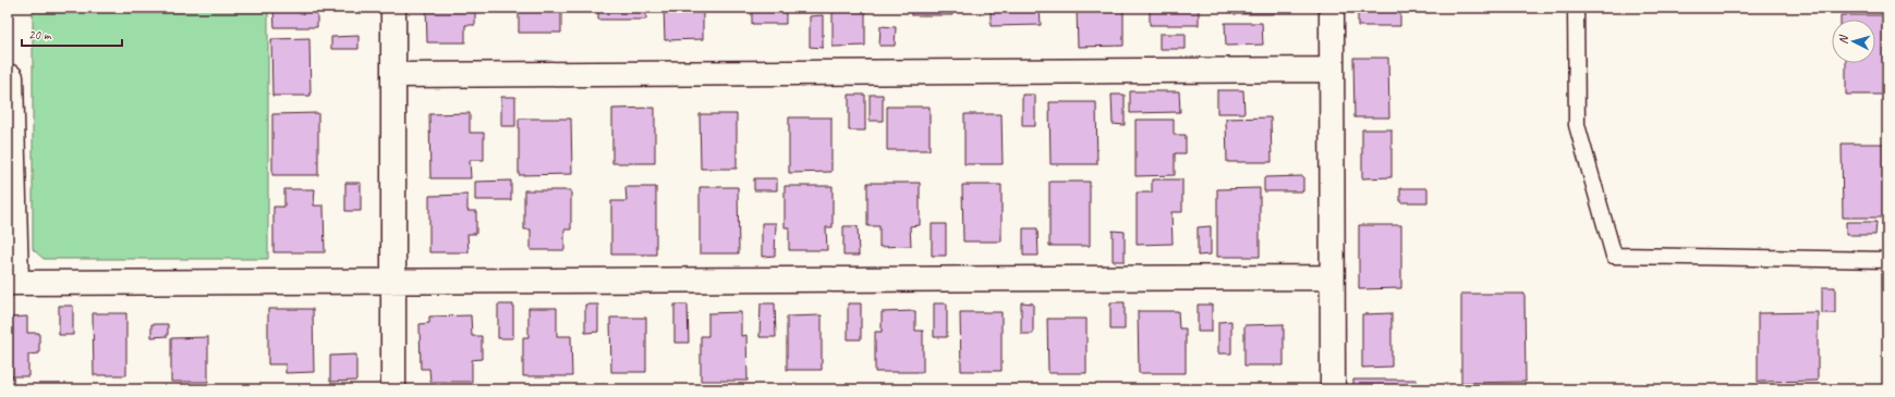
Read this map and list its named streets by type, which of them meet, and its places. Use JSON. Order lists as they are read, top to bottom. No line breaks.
{"scale_bar":"20 m","north":"left"}
